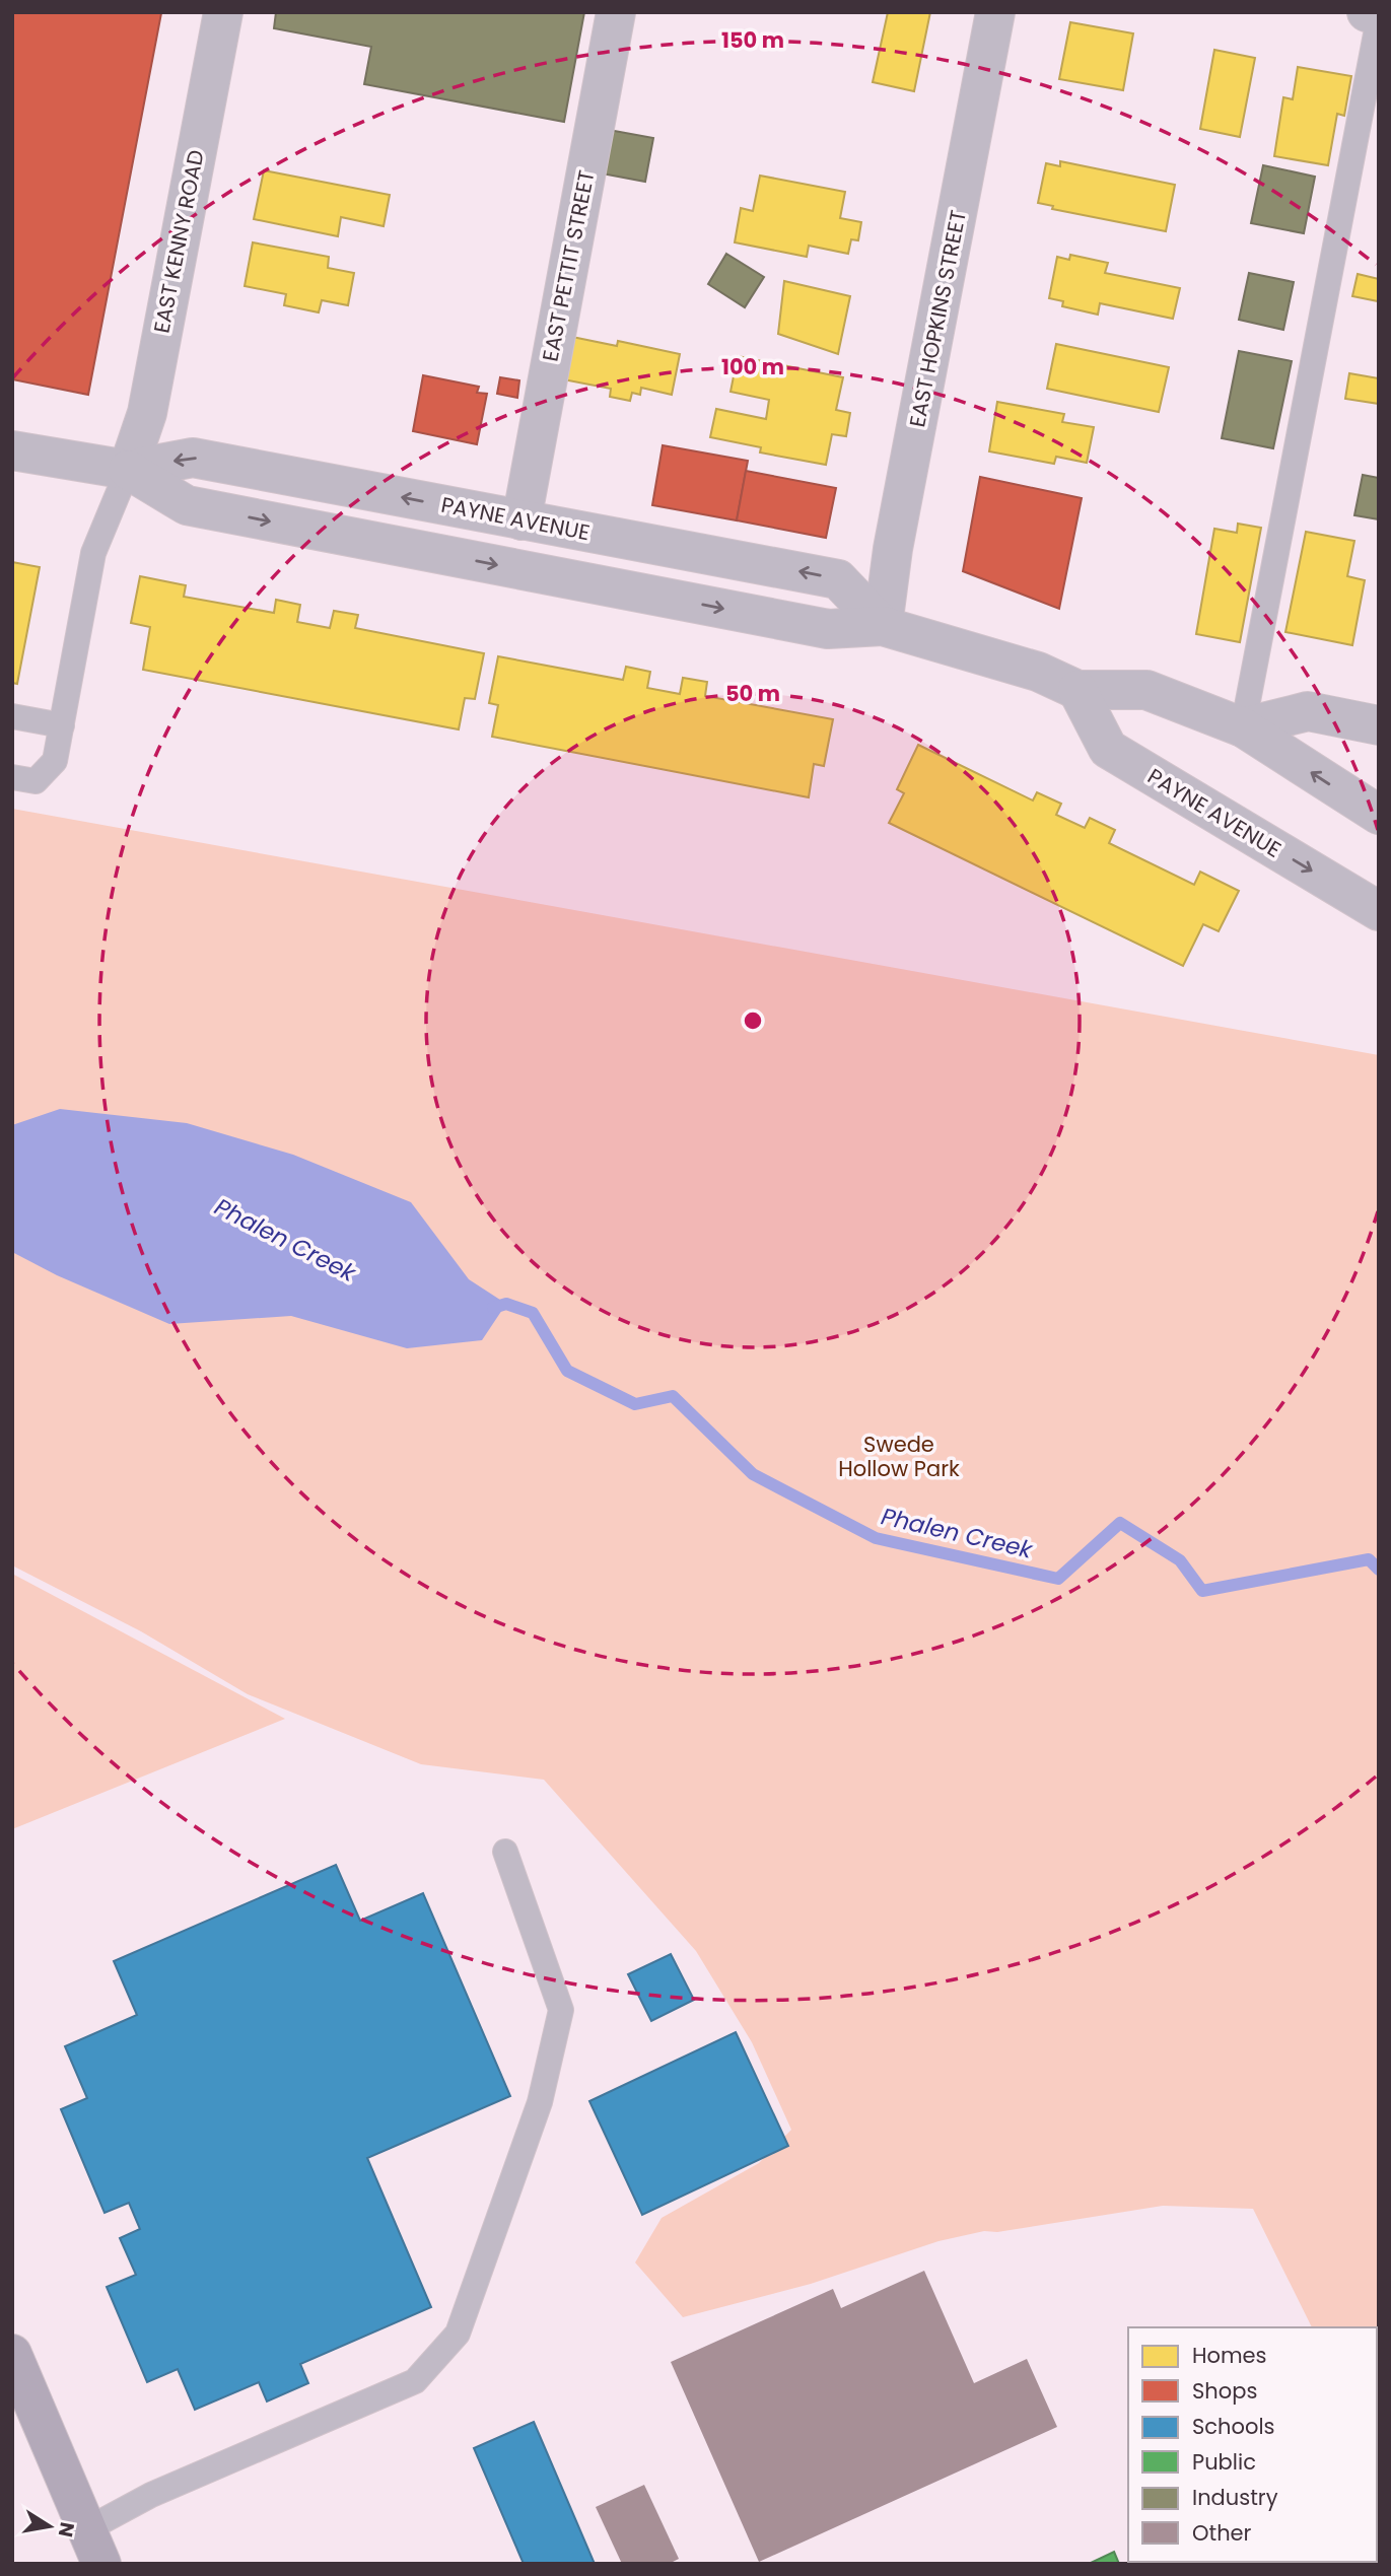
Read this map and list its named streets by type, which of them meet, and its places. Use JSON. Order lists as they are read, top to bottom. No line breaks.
{"streets":{"street":["EAST KENNY ROAD","EAST PETTIT STREET","EAST HOPKINS STREET","PAYNE AVENUE"]},"crossings":[["EAST KENNY ROAD","PAYNE AVENUE"],["EAST PETTIT STREET","PAYNE AVENUE"],["EAST HOPKINS STREET","PAYNE AVENUE"]],"water":["Phalen Creek"],"parks":["Swede Hollow Park"],"legend":["Homes","Shops","Schools","Public","Industry","Other"],"north":"right","rings":["150 m","100 m","50 m"]}
